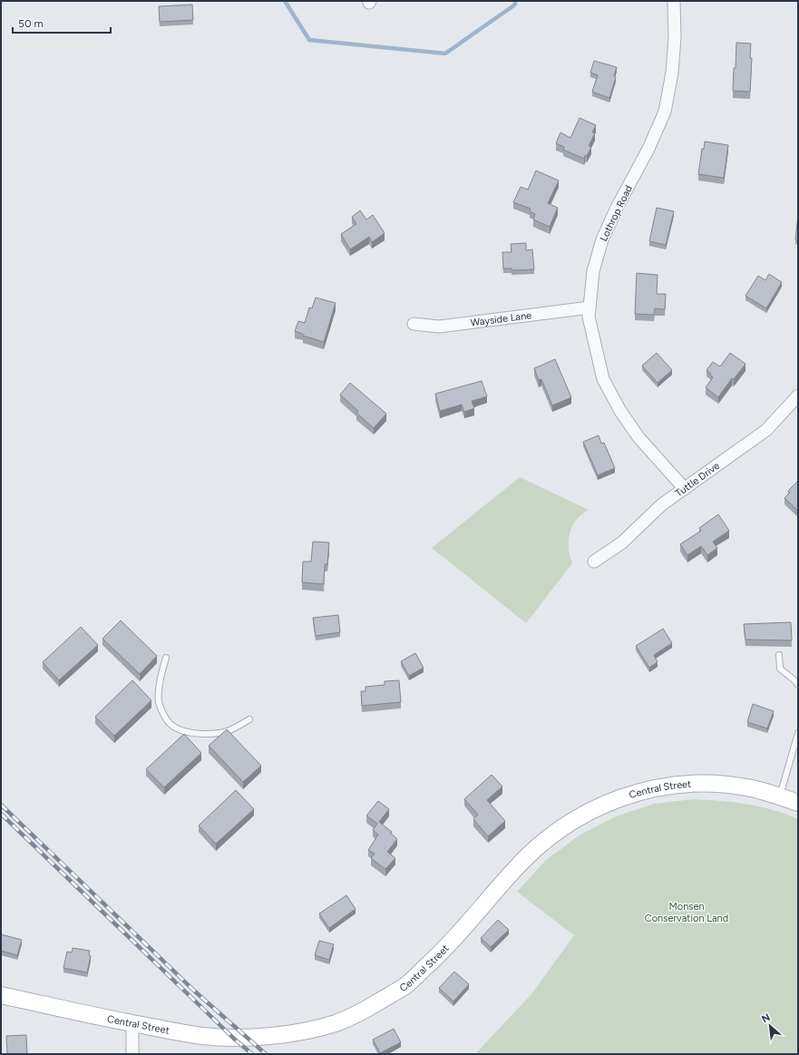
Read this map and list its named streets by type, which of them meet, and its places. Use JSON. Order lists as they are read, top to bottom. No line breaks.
{"streets":{"street":["Lothrop Road","Wayside Lane","Tuttle Drive","Central Street"]},"crossings":[["Lothrop Road","Wayside Lane"],["Lothrop Road","Tuttle Drive"]],"parks":["Monsen Conservation Land"],"scale_bar":"50 m","north":"top left"}
